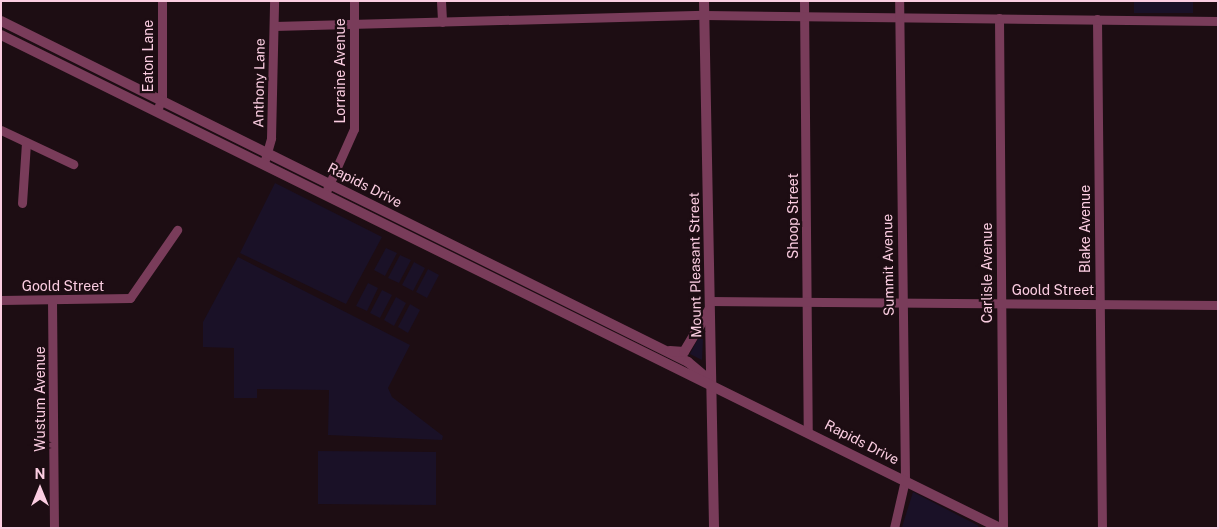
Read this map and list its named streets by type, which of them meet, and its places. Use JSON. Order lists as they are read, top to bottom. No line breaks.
{"streets":{"street":["Eaton Lane","Lorraine Avenue","Anthony Lane","Rapids Drive","Shoop Street","Blake Avenue","Mount Pleasant Street","Summit Avenue","Carlisle Avenue","Goold Street","Wustum Avenue"]},"crossings":[["Eaton Lane","Rapids Drive"],["Lorraine Avenue","Rapids Drive"],["Anthony Lane","Rapids Drive"],["Rapids Drive","Shoop Street"],["Rapids Drive","Mount Pleasant Street"],["Rapids Drive","Summit Avenue"],["Rapids Drive","Carlisle Avenue"],["Shoop Street","Goold Street"],["Blake Avenue","Goold Street"],["Mount Pleasant Street","Goold Street"],["Summit Avenue","Goold Street"],["Carlisle Avenue","Goold Street"],["Goold Street","Wustum Avenue"]],"north":"top"}
